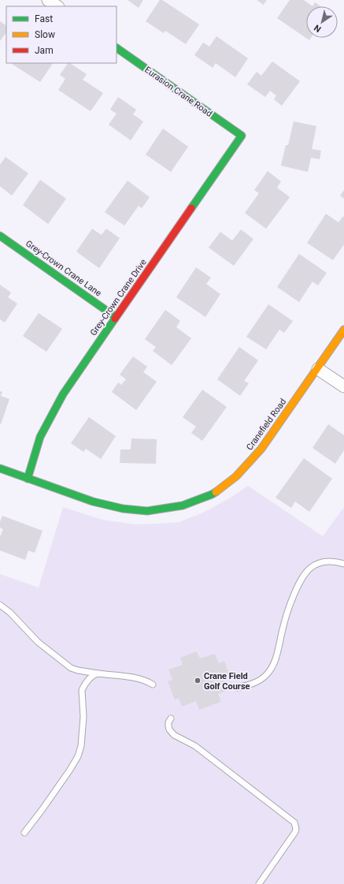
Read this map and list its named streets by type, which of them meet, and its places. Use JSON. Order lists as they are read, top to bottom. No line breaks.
{"streets":{"street":["Eurasion Crane Road","Grey-Crown Crane Lane","Grey-Crown Crane Drive","Cranefield Road"]},"crossings":[["Eurasion Crane Road","Grey-Crown Crane Drive"],["Grey-Crown Crane Lane","Grey-Crown Crane Drive"],["Grey-Crown Crane Drive","Cranefield Road"]],"places":["Crane Field Golf Course"],"legend":["Fast","Slow","Jam"],"north":"bottom left"}
